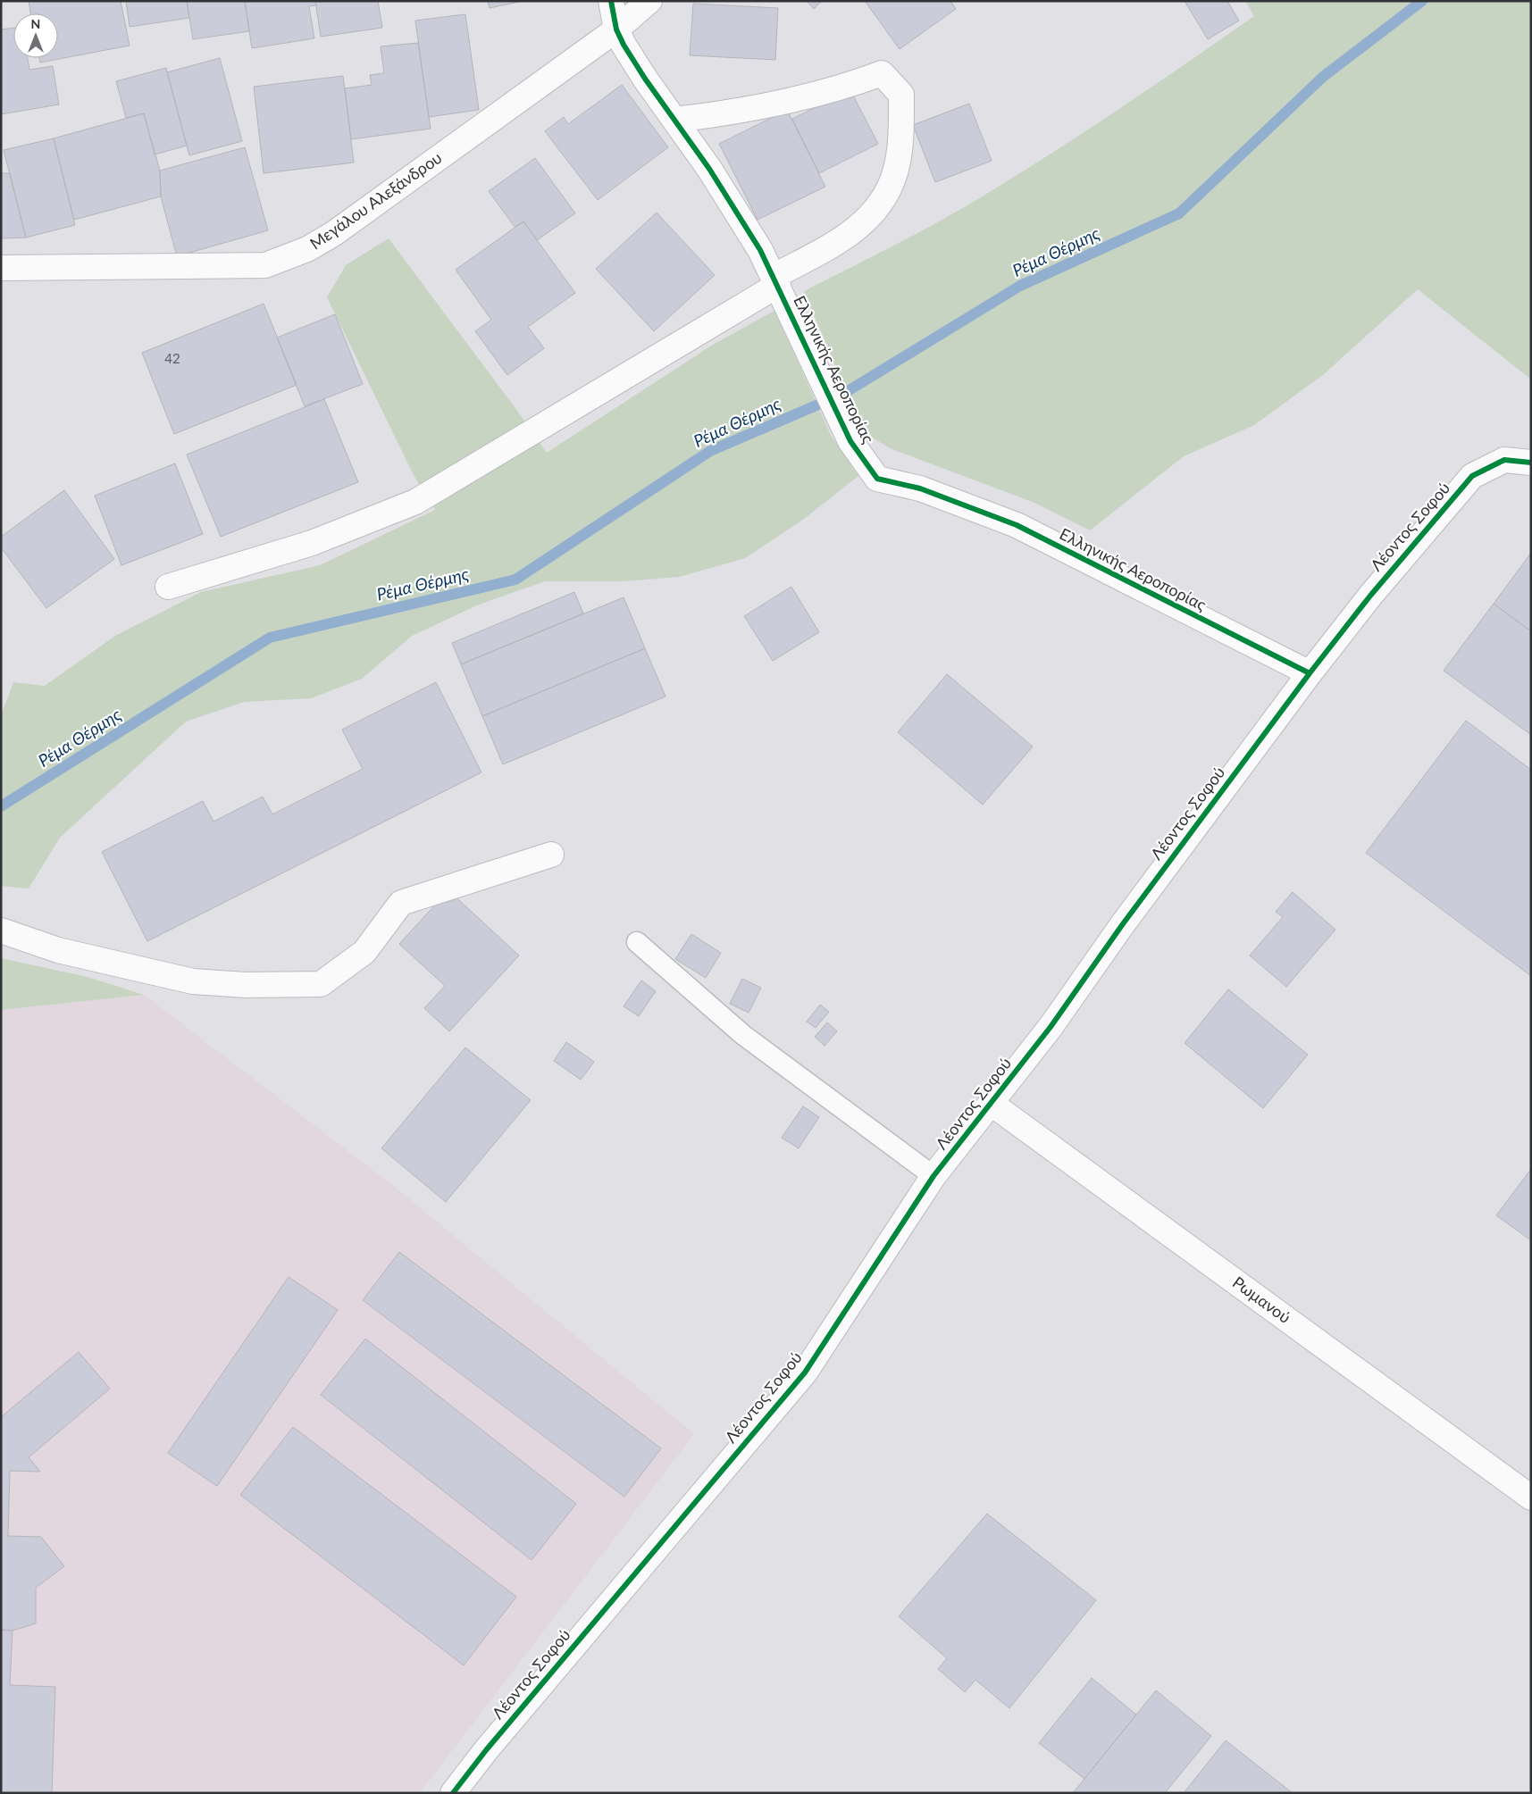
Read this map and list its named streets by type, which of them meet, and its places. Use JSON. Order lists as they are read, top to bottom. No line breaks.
{"streets":{"street":["Μεγάλου Αλεξάνδρου","Ελληνικής Αεροπορίας","Λέοντος Σοφού","Ρωμανού"]},"crossings":[["Μεγάλου Αλεξάνδρου","Ελληνικής Αεροπορίας"],["Ελληνικής Αεροπορίας","Λέοντος Σοφού"],["Λέοντος Σοφού","Ρωμανού"]],"water":["Ρέμα Θέρμης"],"house_numbers":["42"],"north":"top"}
